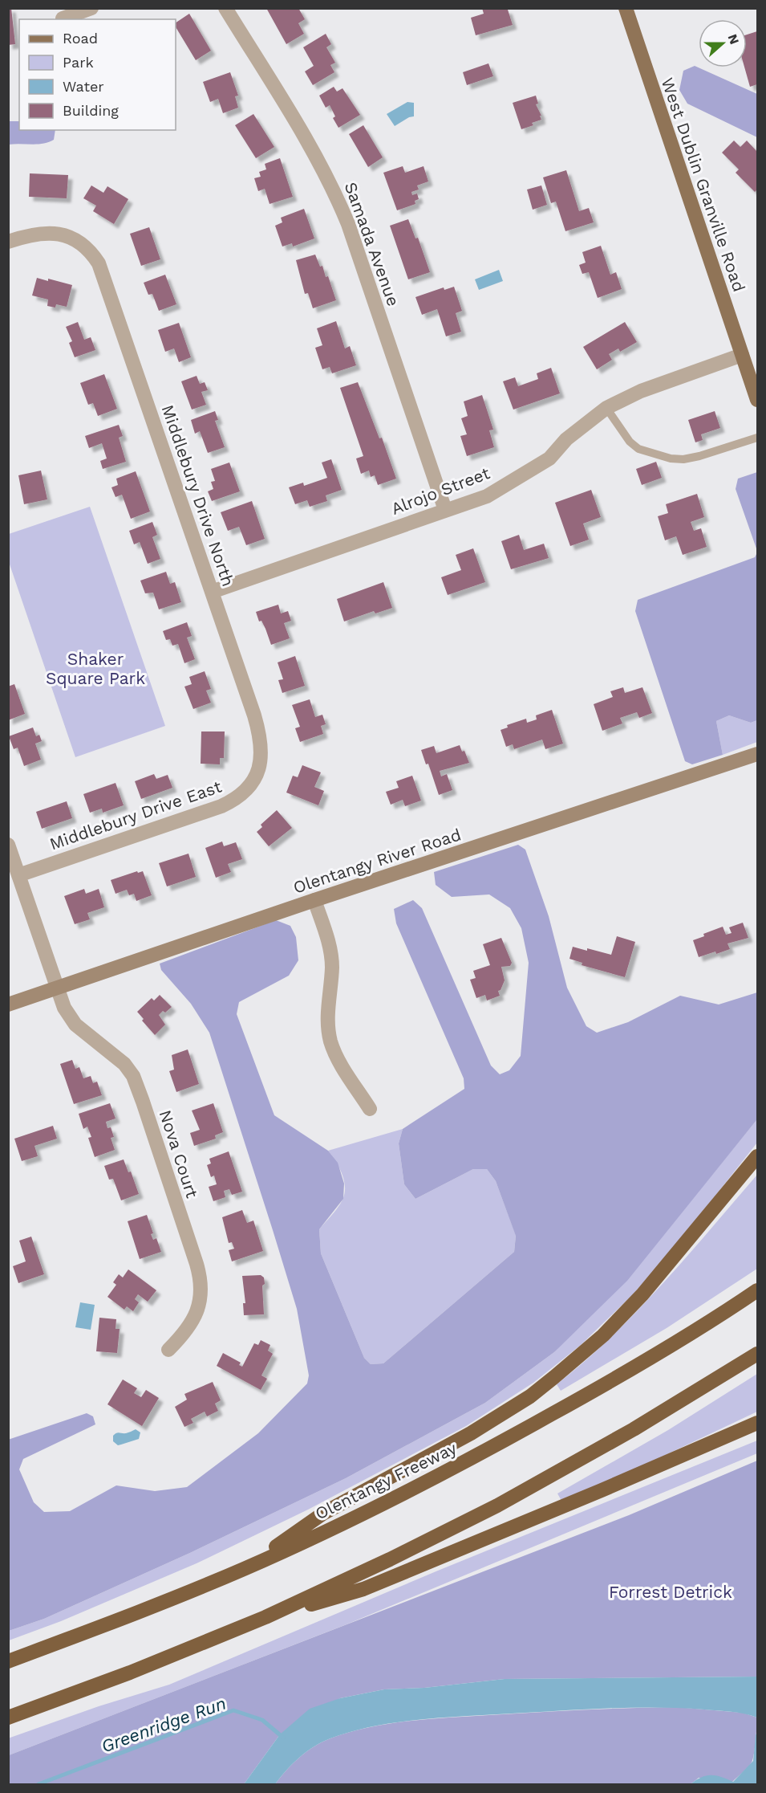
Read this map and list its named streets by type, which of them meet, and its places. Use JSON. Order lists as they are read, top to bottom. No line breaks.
{"streets":{"highway":["Olentangy Freeway"],"main road":["West Dublin Granville Road","Olentangy River Road"],"street":["Samada Avenue","Alrojo Street","Middlebury Drive North","Middlebury Drive East","Nova Court"]},"crossings":[["West Dublin Granville Road","Alrojo Street"],["Samada Avenue","Alrojo Street"],["Alrojo Street","Middlebury Drive North"],["Middlebury Drive North","Middlebury Drive East"],["Middlebury Drive East","Nova Court"],["Olentangy River Road","Nova Court"]],"water":["Greenridge Run"],"parks":["Shaker Square Park","Forrest Detrick"],"legend":["Road","Park","Water","Building"],"north":"right"}
